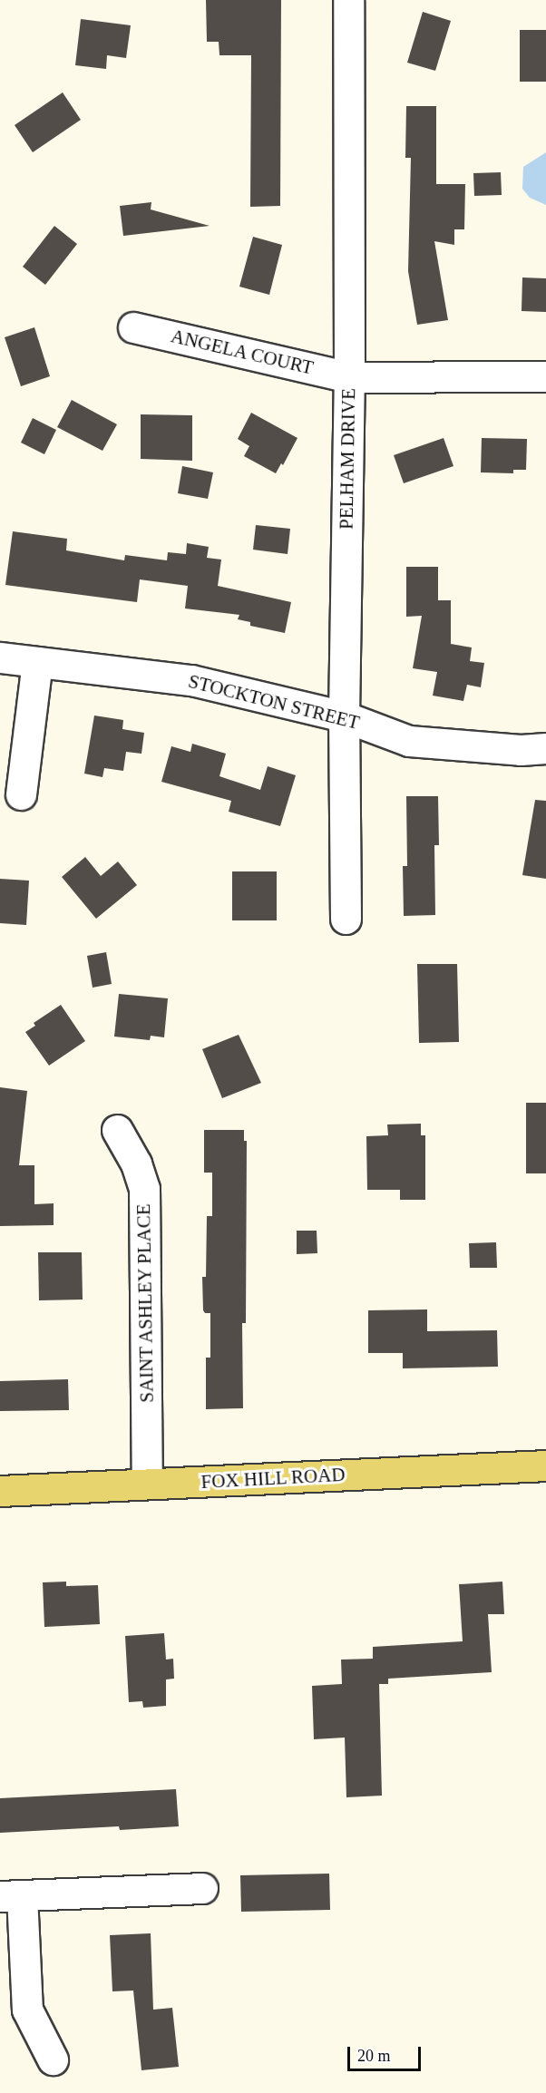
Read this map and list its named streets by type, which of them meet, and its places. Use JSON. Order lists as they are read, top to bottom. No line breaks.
{"streets":{"main road":["FOX HILL ROAD"],"street":["ANGELA COURT","PELHAM DRIVE","STOCKTON STREET","SAINT ASHLEY PLACE"]},"crossings":[["ANGELA COURT","PELHAM DRIVE"],["PELHAM DRIVE","STOCKTON STREET"],["SAINT ASHLEY PLACE","FOX HILL ROAD"]],"scale_bar":"20 m"}
